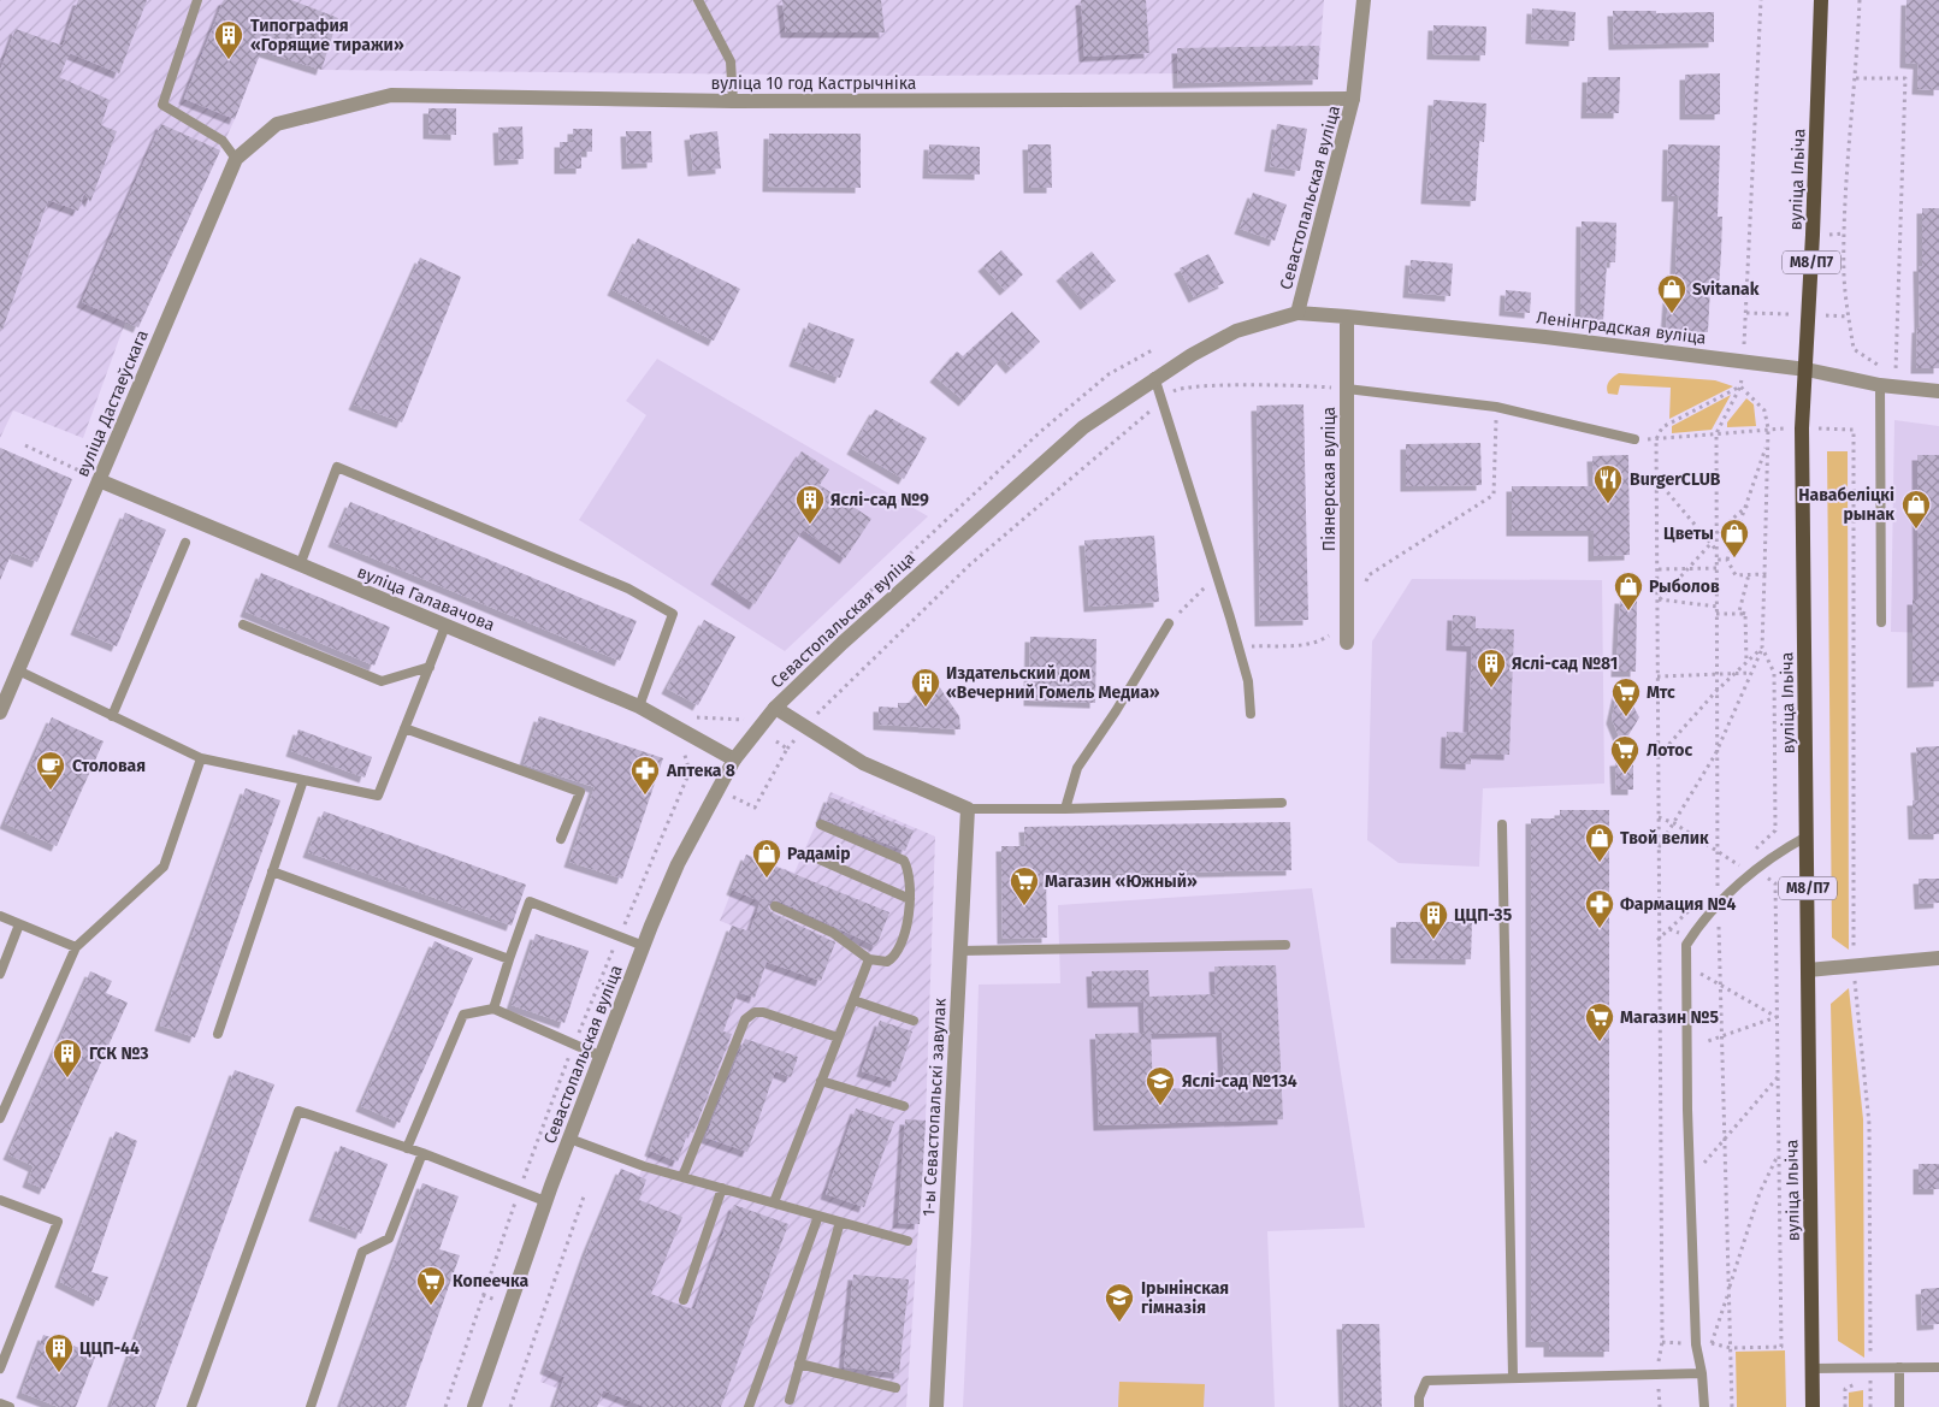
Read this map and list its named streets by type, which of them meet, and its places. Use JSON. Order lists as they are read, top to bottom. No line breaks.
{"streets":{"main road":["вуліца Ільіча","М8/П7"],"street":["вуліца 10 год Кастрычніка","Севастопальская вуліца","Ленінградская вуліца","вуліца Дастаеўскага","Піянерская вуліца","вуліца Галавачова","1-ы Севастопальскі завулак"]},"crossings":[["вуліца 10 год Кастрычніка","Севастопальская вуліца"],["вуліца 10 год Кастрычніка","вуліца Дастаеўскага"],["вуліца Ільіча","Ленінградская вуліца"],["Севастопальская вуліца","Ленінградская вуліца"],["Севастопальская вуліца","вуліца Галавачова"],["Ленінградская вуліца","Піянерская вуліца"],["вуліца Дастаеўскага","вуліца Галавачова"]],"places":{"building":["Типография «Горящие тиражи»","Яслі-сад №9","Яслі-сад №81","Издательский дом «Вечерний Гомель Медиа»","ЦЦП-35","ГСК №3","ЦЦП-44"],"shop":["Svitanak","Навабеліцкі рынак","Цветы","Рыболов","Твой велик","Радамір"],"restaurant":["BurgerCLUB"],"supermarket":["Мтс","Лотос","Магазин «Южный»","Магазин №5","Копеечка"],"cafe":["Столовая"],"pharmacy":["Аптека 8","Фармация №4"],"school or university":["Яслі-сад №134","Ірынінская гімназія"]}}
